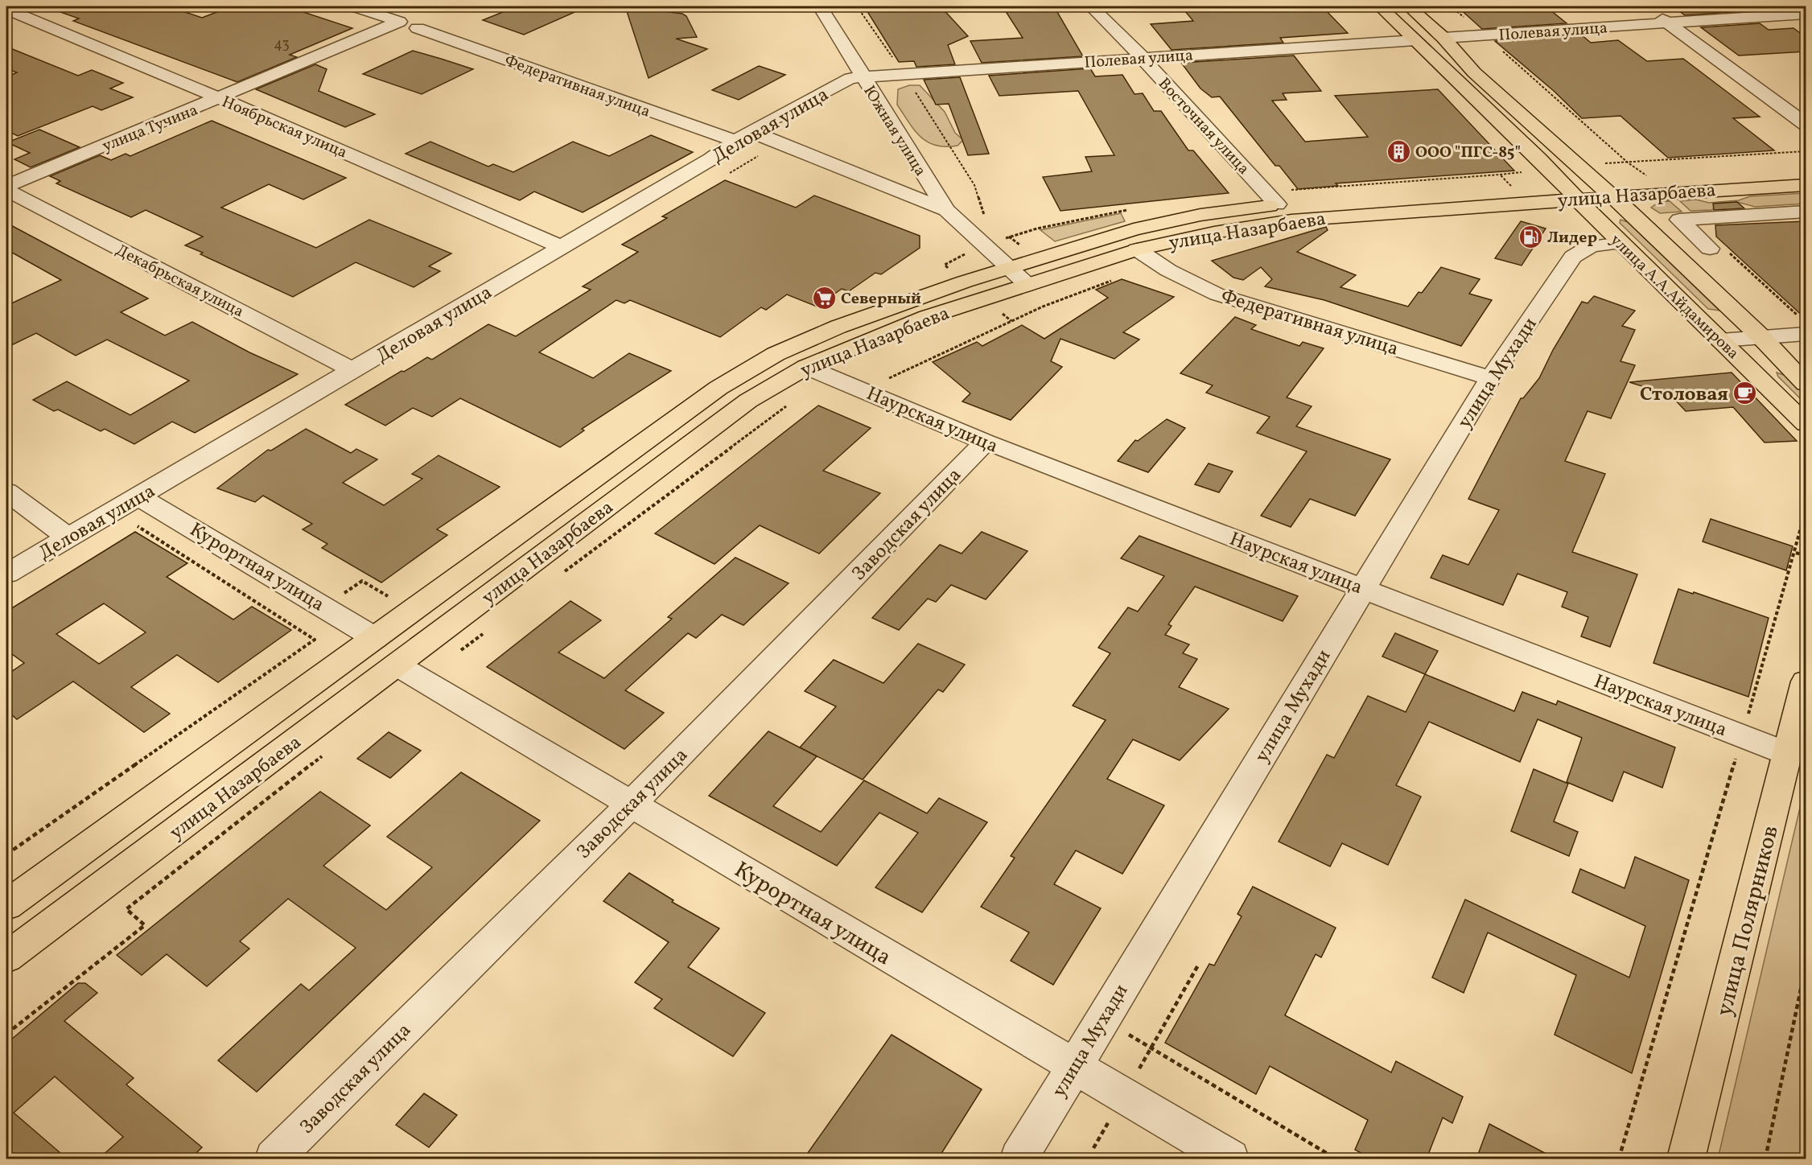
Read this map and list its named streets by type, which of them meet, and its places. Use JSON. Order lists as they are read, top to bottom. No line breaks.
{"streets":{"main road":["улица Назарбаева","улица А.А.Айдамирова","улица Полярников"],"street":["Полевая улица","Федеративная улица","Деловая улица","Восточная улица","Ноябрьская улица","улица Тучина","Южная улица","Декабрьская улица","улица Мухади","Наурская улица","Заводская улица","Курортная улица"]},"crossings":[["Полевая улица","Деловая улица"],["Полевая улица","Восточная улица"],["Полевая улица","Южная улица"],["Полевая улица","улица А.А.Айдамирова"],["Федеративная улица","Деловая улица"],["Федеративная улица","Южная улица"],["Федеративная улица","улица Назарбаева"],["Федеративная улица","улица Мухади"],["Деловая улица","Ноябрьская улица"],["Деловая улица","Южная улица"],["Деловая улица","Декабрьская улица"],["Деловая улица","Курортная улица"],["Восточная улица","улица Назарбаева"],["Ноябрьская улица","улица Тучина"],["Южная улица","улица Назарбаева"],["улица Назарбаева","улица А.А.Айдамирова"],["улица Назарбаева","Наурская улица"],["улица Назарбаева","Курортная улица"],["улица А.А.Айдамирова","улица Мухади"],["улица Мухади","Наурская улица"],["улица Мухади","Курортная улица"],["Наурская улица","Заводская улица"],["Наурская улица","улица Полярников"],["Заводская улица","Курортная улица"]],"places":{"building":["ООО \"ПГС-85\""],"fuel station":["Лидер"],"supermarket":["Северный"],"cafe":["Столовая"]},"house_numbers":["43"]}
